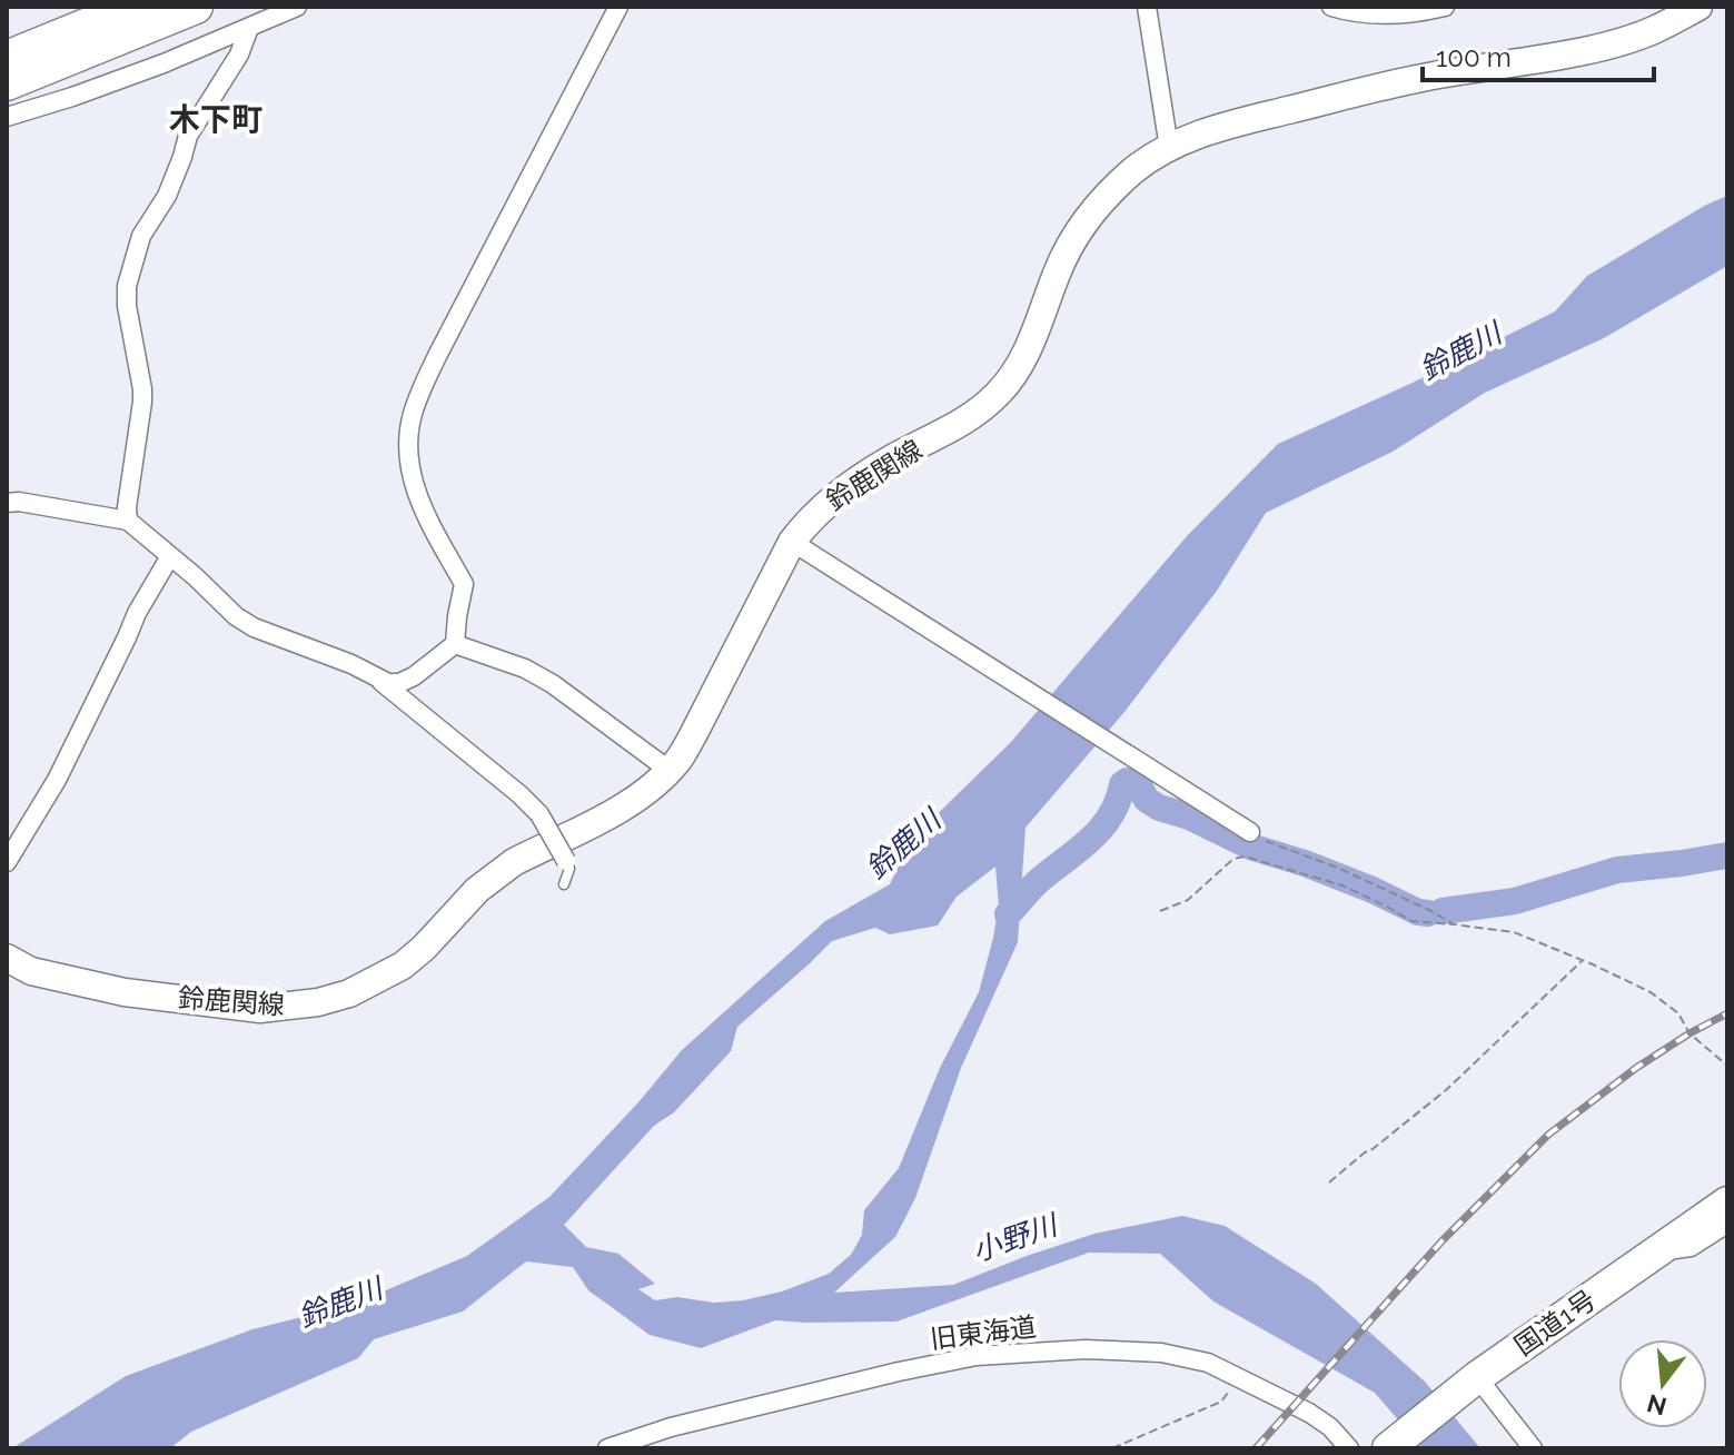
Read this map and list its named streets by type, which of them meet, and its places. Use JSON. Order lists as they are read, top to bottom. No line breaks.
{"streets":{"highway":["国道1号"],"main road":["鈴鹿関線"],"street":["旧東海道"]},"districts":["木下町"],"water":["鈴鹿川","小野川"],"scale_bar":"100 m","north":"bottom"}
